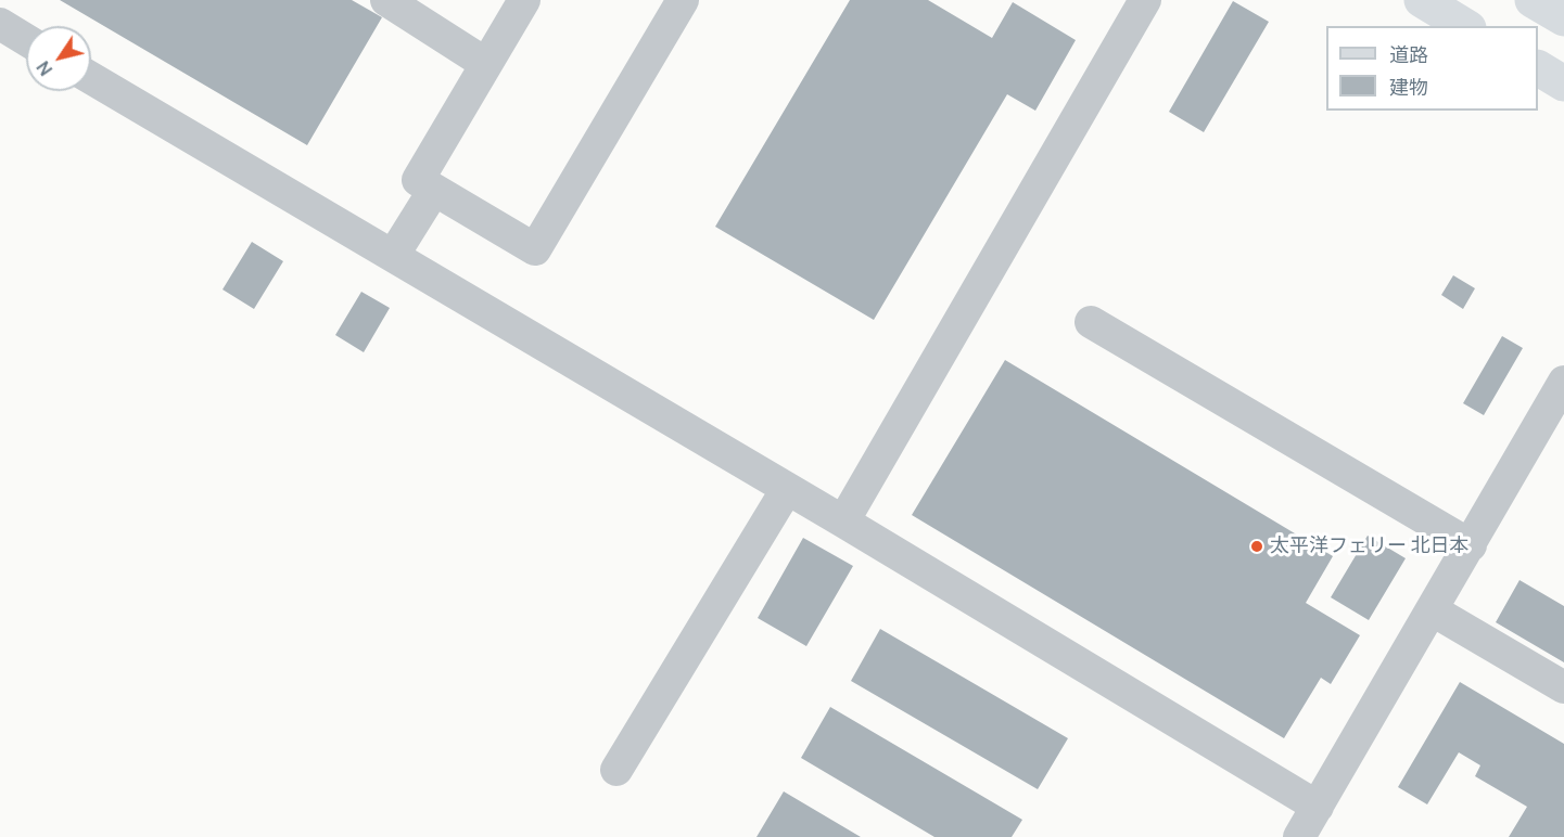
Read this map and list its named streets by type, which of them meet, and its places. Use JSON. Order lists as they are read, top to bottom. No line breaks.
{"places":["太平洋フェリー 北日本"],"legend":["道路","建物"],"north":"bottom left"}
